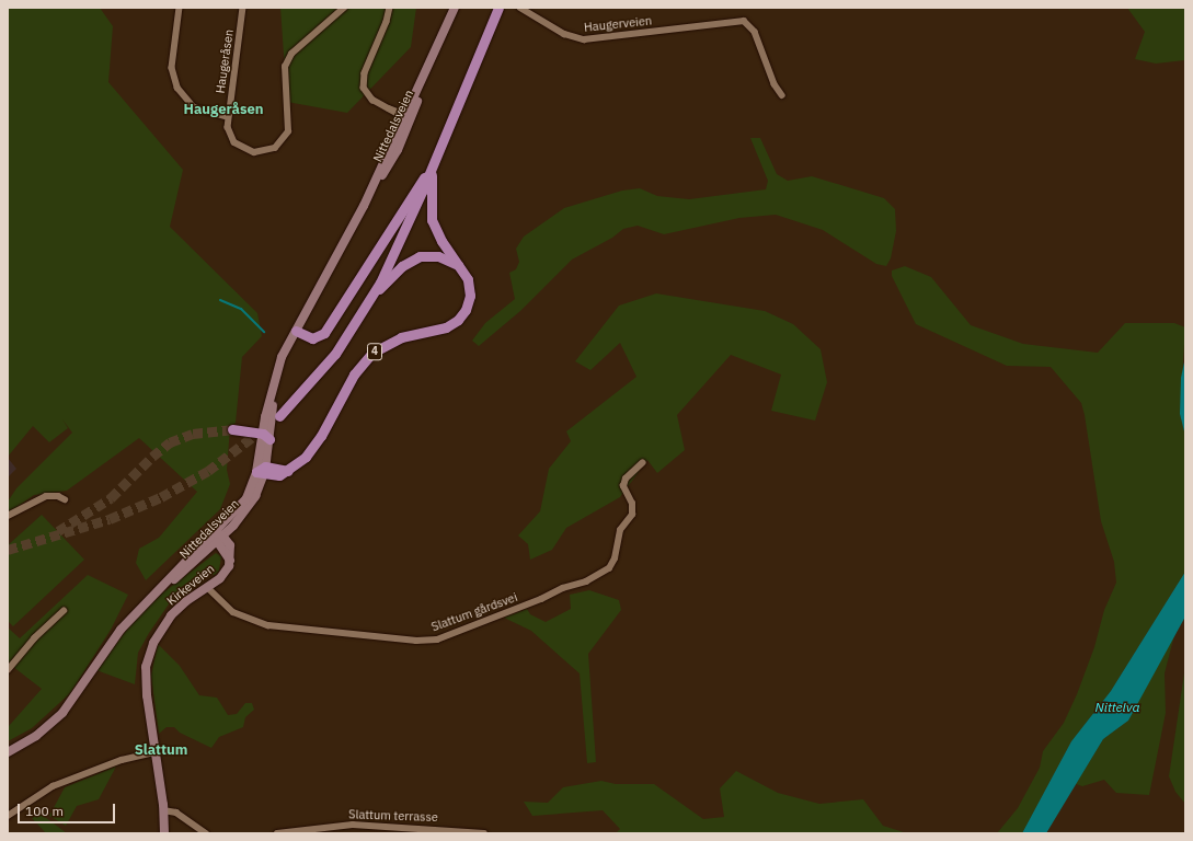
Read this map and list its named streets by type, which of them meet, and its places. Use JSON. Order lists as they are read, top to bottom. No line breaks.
{"streets":{"highway":["4"],"main road":["Nittedalsveien","Kirkeveien"],"street":["Haugerveien","Haugeråsen","Slattum gårdsvei","Slattum terrasse"]},"crossings":[["Nittedalsveien","4"],["Nittedalsveien","Kirkeveien"],["Kirkeveien","Slattum gårdsvei"]],"districts":["Haugeråsen","Slattum"],"water":["Nittelva"],"scale_bar":"100 m"}
